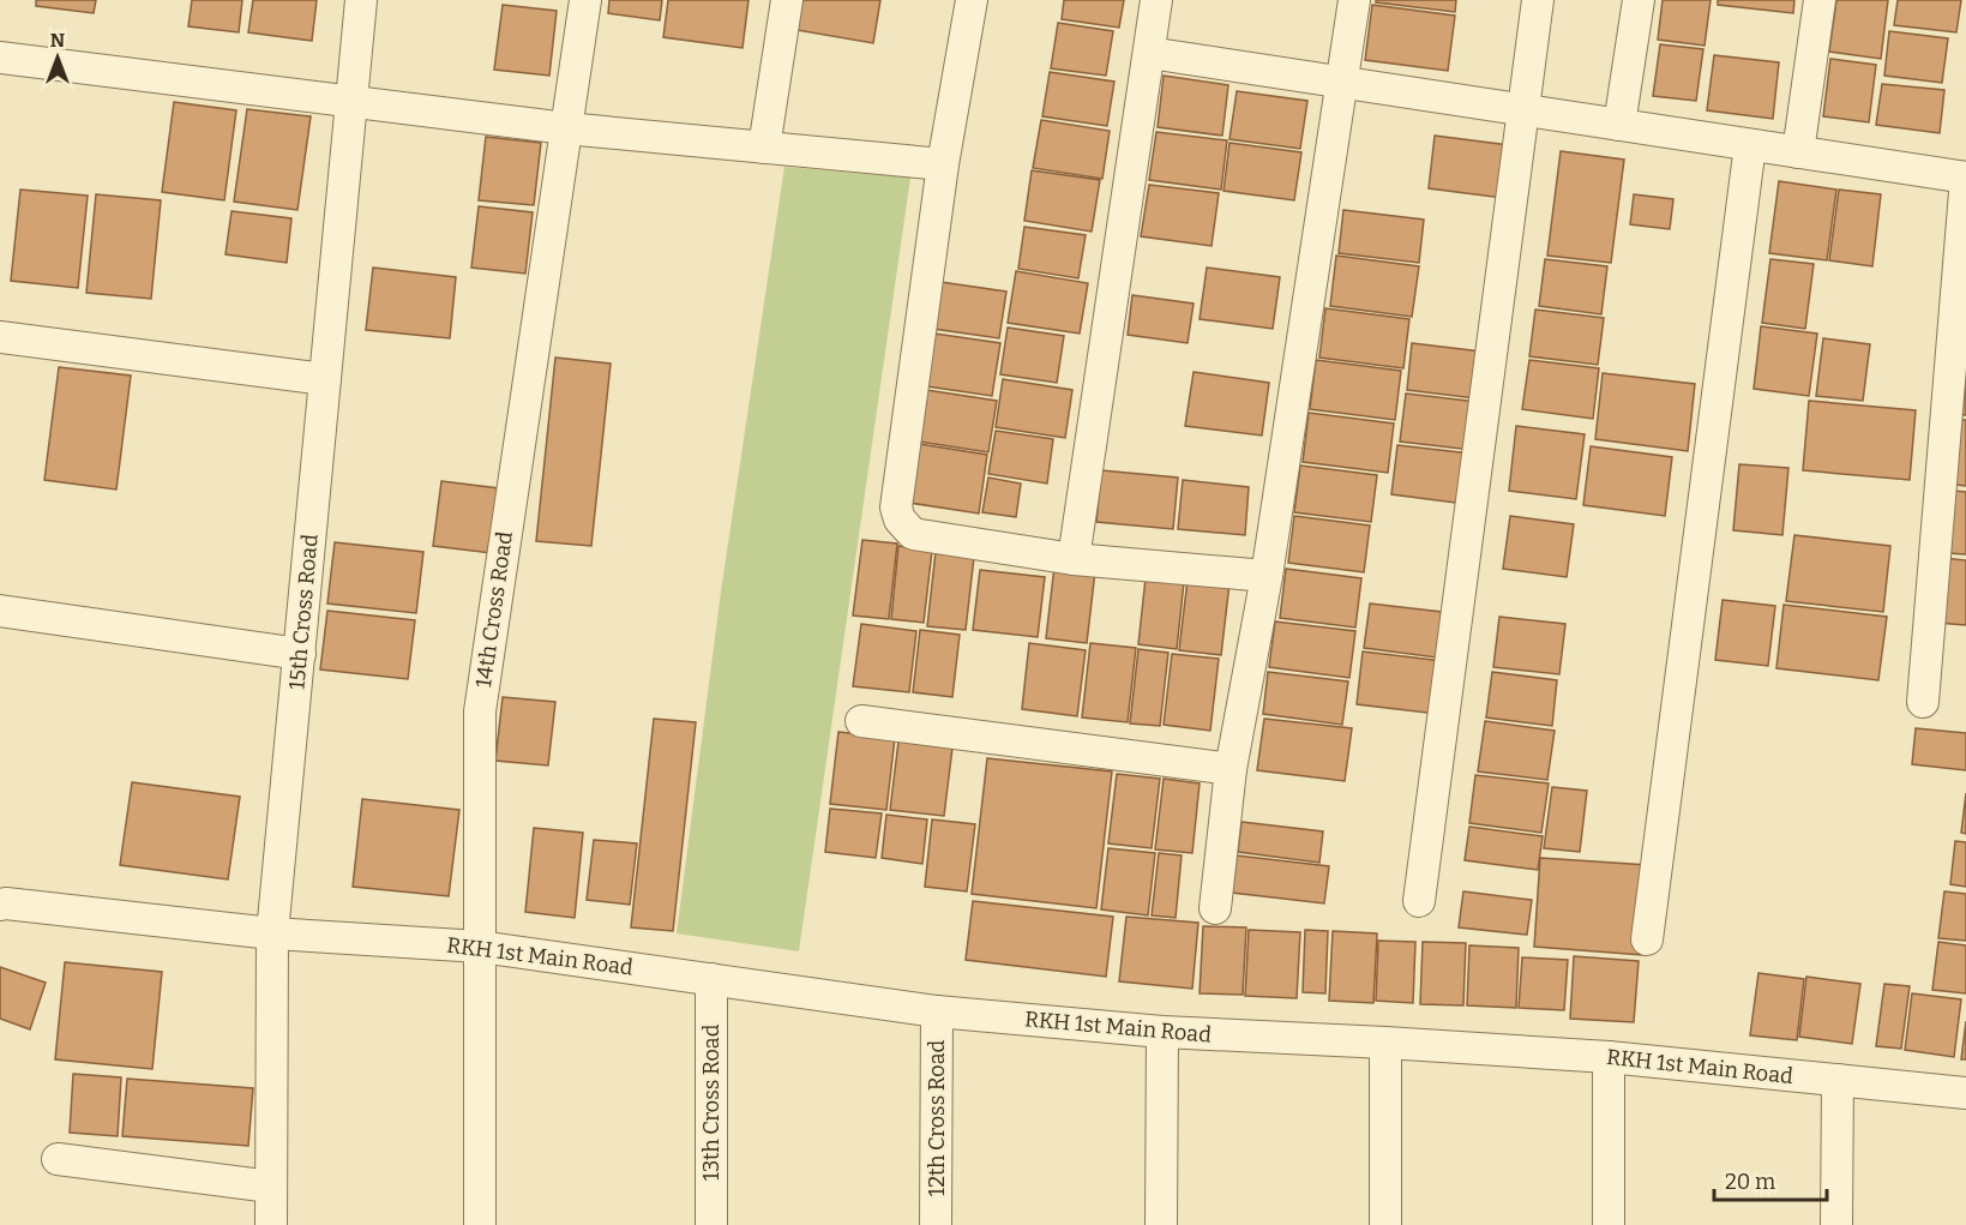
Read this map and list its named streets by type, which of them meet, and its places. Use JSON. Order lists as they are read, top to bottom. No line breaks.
{"streets":{"street":["14th Cross Road","15th Cross Road","RKH 1st Main Road","13th Cross Road","12th Cross Road"]},"crossings":[["14th Cross Road","RKH 1st Main Road"],["15th Cross Road","RKH 1st Main Road"],["RKH 1st Main Road","13th Cross Road"],["RKH 1st Main Road","12th Cross Road"]],"scale_bar":"20 m","north":"top"}
